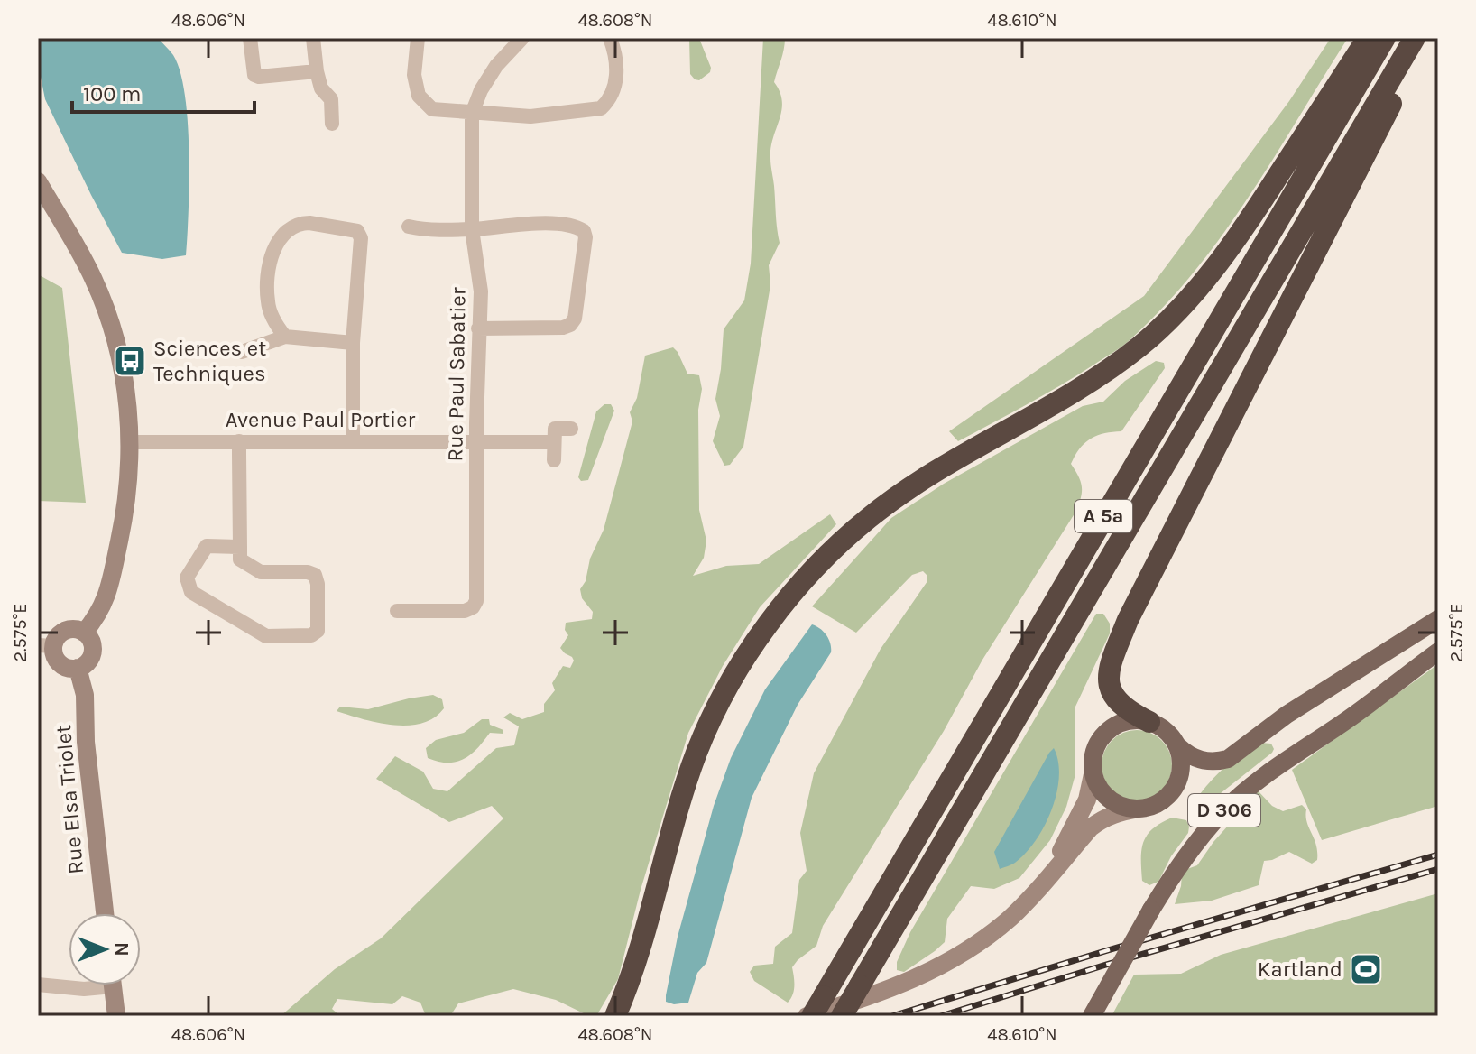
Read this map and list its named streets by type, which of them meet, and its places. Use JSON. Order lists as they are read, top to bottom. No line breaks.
{"streets":{"highway":["A 5a"],"main road":["D 306"],"street":["Rue Paul Sabatier","Avenue Paul Portier","Rue Elsa Triolet"]},"crossings":[["Rue Paul Sabatier","Avenue Paul Portier"]],"places":{"bus stop":["Sciences et Techniques"],"sports":["Kartland"]},"scale_bar":"100 m","north":"right","coordinates":["48.606°N","48.608°N","48.610°N","2.575°E"]}
